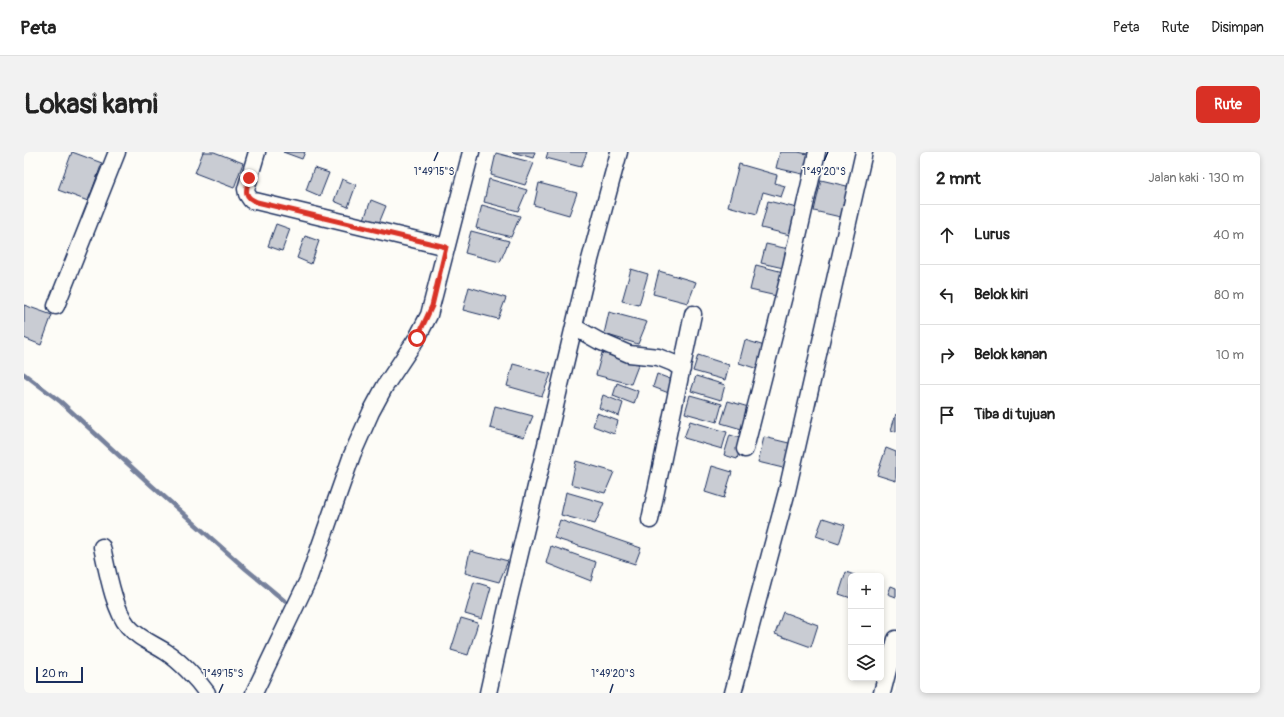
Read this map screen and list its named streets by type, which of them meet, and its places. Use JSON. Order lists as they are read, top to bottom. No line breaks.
{"scale_bar":"20 m","page":{"header":"Peta","nav":["Peta","Rute","Disimpan"],"buttons":"Rute","title":"Lokasi kami","heading":["2 mnt","Jalan kaki · 130 m"],"list":[["Lurus","40 m"],["Belok kiri","80 m"],["Belok kanan","10 m"],"Tiba di tujuan"],"map_buttons":["+","−"],"scale":"20 m"},"coordinates":["1°49'15\"S","1°49'20\"S"]}
